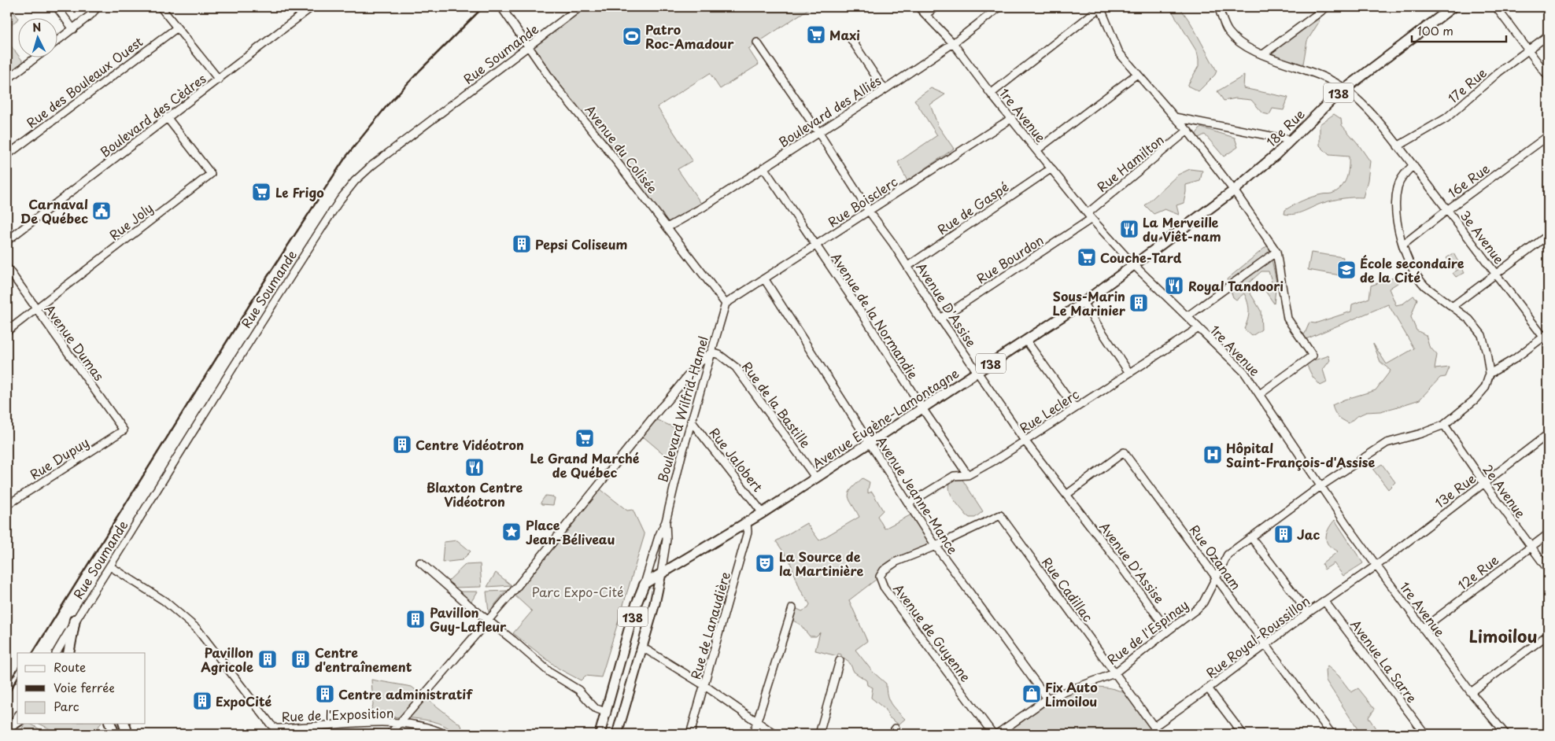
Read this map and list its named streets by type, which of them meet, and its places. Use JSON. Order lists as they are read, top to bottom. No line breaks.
{"streets":{"main road":["138","18e Rue","Boulevard Wilfrid-Hamel","Avenue Eugène-Lamontagne"],"street":["Rue Soumande","Rue des Bouleaux Ouest","17e Rue","Boulevard des Alliés","Boulevard des Cèdres","1re Avenue","Avenue du Colisée","Rue Hamilton","16e Rue","Rue Boisclerc","Rue de Gaspé","Rue Joly","3e Avenue","Rue Bourdon","Avenue D'Assise","Avenue de la Normandie","Avenue Dumas","Rue de la Bastille","Rue Leclerc","Rue Dupuy","Rue Jalobert","13e Rue","2e Avenue","Avenue Jeanne-Mance","Rue Ozanam","12e Rue","Rue Cadillac","Rue de Lanaudière","Rue de l'Espinay","Avenue de Guyenne","Rue Royal-Roussillon","Avenue La Sarre","Rue de l'Exposition"]},"crossings":[["Rue Soumande","Avenue du Colisée"],["Rue Soumande","Rue de l'Exposition"],["17e Rue","3e Avenue"],["Boulevard des Alliés","1re Avenue"],["Boulevard des Alliés","Avenue du Colisée"],["Boulevard des Alliés","Avenue D'Assise"],["Boulevard des Alliés","Avenue de la Normandie"],["Boulevard des Cèdres","Rue Joly"],["1re Avenue","18e Rue"],["1re Avenue","Rue Hamilton"],["1re Avenue","Rue Boisclerc"],["1re Avenue","Rue de Gaspé"],["1re Avenue","Rue Bourdon"],["1re Avenue","Rue Leclerc"],["1re Avenue","Avenue Eugène-Lamontagne"],["1re Avenue","13e Rue"],["1re Avenue","12e Rue"],["1re Avenue","Rue de l'Espinay"],["1re Avenue","Rue Royal-Roussillon"],["18e Rue","3e Avenue"],["18e Rue","Avenue Eugène-Lamontagne"],["Avenue du Colisée","Rue Boisclerc"],["Avenue du Colisée","Boulevard Wilfrid-Hamel"],["Rue Hamilton","Rue Bourdon"],["16e Rue","3e Avenue"],["Rue Boisclerc","Avenue D'Assise"],["Rue Boisclerc","Avenue de la Normandie"],["Rue Boisclerc","Boulevard Wilfrid-Hamel"],["Rue Boisclerc","Avenue Jeanne-Mance"],["Rue de Gaspé","Avenue D'Assise"],["Rue Joly","Avenue Dumas"],["Rue Bourdon","Avenue D'Assise"],["Avenue D'Assise","Rue Leclerc"],["Avenue D'Assise","Avenue Eugène-Lamontagne"],["Avenue D'Assise","Rue Ozanam"],["Avenue D'Assise","Rue de l'Espinay"],["Avenue de la Normandie","Rue Leclerc"],["Avenue de la Normandie","Avenue Eugène-Lamontagne"],["Avenue Dumas","Rue Dupuy"],["Rue de la Bastille","Boulevard Wilfrid-Hamel"],["Rue de la Bastille","Avenue Eugène-Lamontagne"],["Boulevard Wilfrid-Hamel","Avenue Eugène-Lamontagne"],["Boulevard Wilfrid-Hamel","Rue Jalobert"],["Rue Leclerc","Avenue Jeanne-Mance"],["Avenue Eugène-Lamontagne","Rue Jalobert"],["Avenue Eugène-Lamontagne","Avenue Jeanne-Mance"],["Avenue Eugène-Lamontagne","Rue de Lanaudière"],["13e Rue","2e Avenue"],["13e Rue","Rue Royal-Roussillon"],["2e Avenue","12e Rue"],["2e Avenue","Rue de l'Espinay"],["Avenue Jeanne-Mance","Rue Cadillac"],["Avenue Jeanne-Mance","Rue de l'Espinay"],["Avenue Jeanne-Mance","Avenue de Guyenne"],["Rue Ozanam","Rue de l'Espinay"],["Rue Ozanam","Rue Royal-Roussillon"],["Rue Cadillac","Rue de l'Espinay"],["Rue Cadillac","Avenue de Guyenne"],["Rue Cadillac","Rue Royal-Roussillon"],["Rue Royal-Roussillon","Avenue La Sarre"]],"districts":["Limoilou"],"parks":["Parc Expo-Cité"],"places":{"supermarket":["Maxi","Le Frigo","Couche-Tard","Le Grand Marché de Québec"],"sports":["Patro Roc-Amadour"],"public building":["Carnaval De Québec"],"restaurant":["La Merveille du Viêt-nam","Royal Tandoori","Blaxton Centre Vidéotron"],"building":["Pepsi Coliseum","Sous-Marin Le Marinier","Centre Vidéotron","Jac","Pavillon Guy-Lafleur","Pavillon Agricole","Centre d'entraînement","Centre administratif","ExpoCité"],"school or university":["École secondaire de la Cité"],"hospital":["Hôpital Saint-François-d'Assise"],"place":["Place Jean-Béliveau"],"theatre":["La Source de la Martinière"],"shop":["Fix Auto Limoilou"]},"legend":["Route","Voie ferrée","Parc"],"scale_bar":"100 m","north":"top"}
